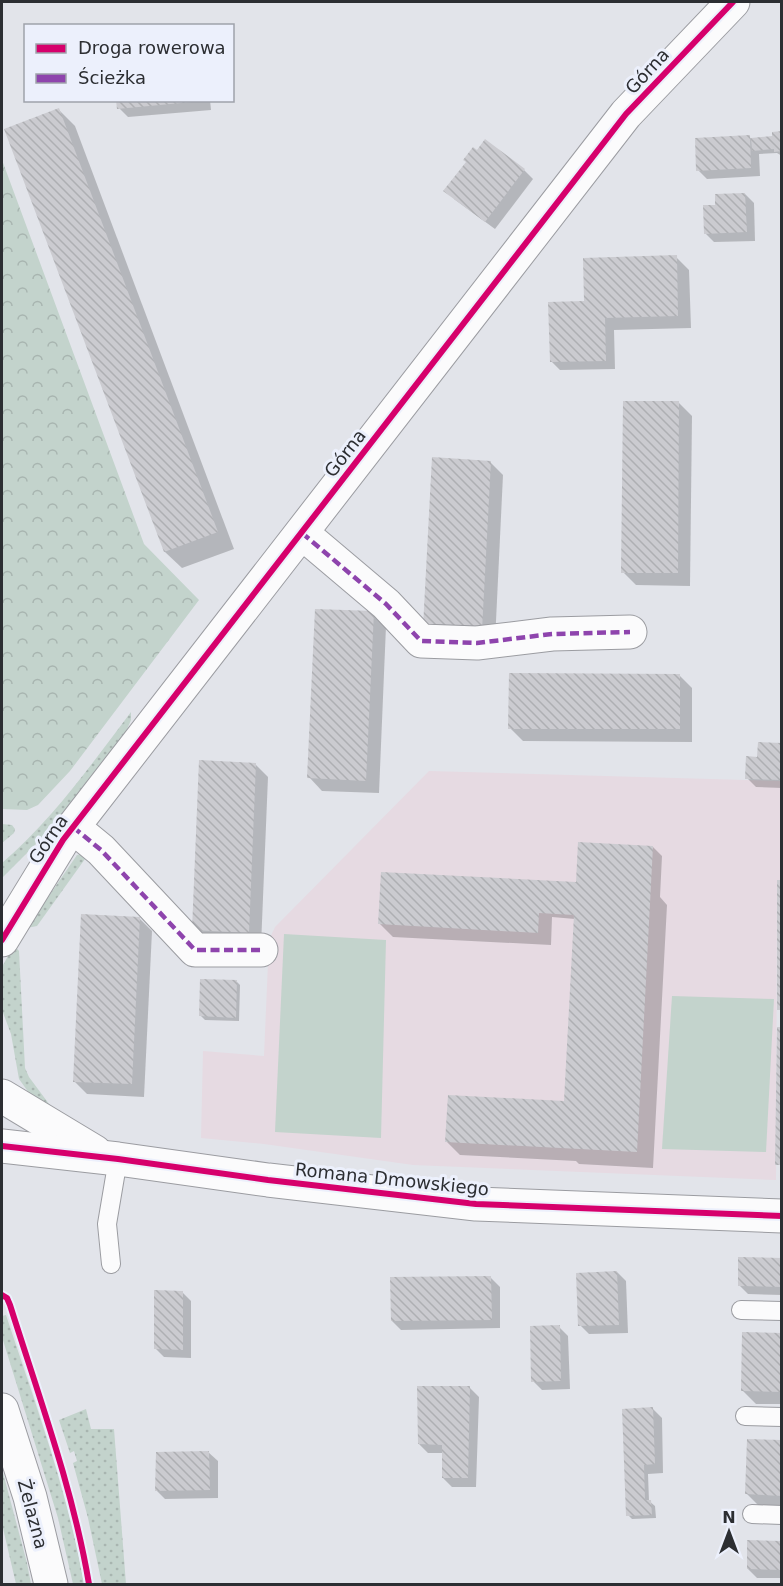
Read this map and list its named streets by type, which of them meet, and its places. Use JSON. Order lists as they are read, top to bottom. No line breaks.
{"streets":{"street":["Górna","Romana Dmowskiego","Żelazna"]},"legend":["Droga rowerowa","Ścieżka"],"north":"top"}
